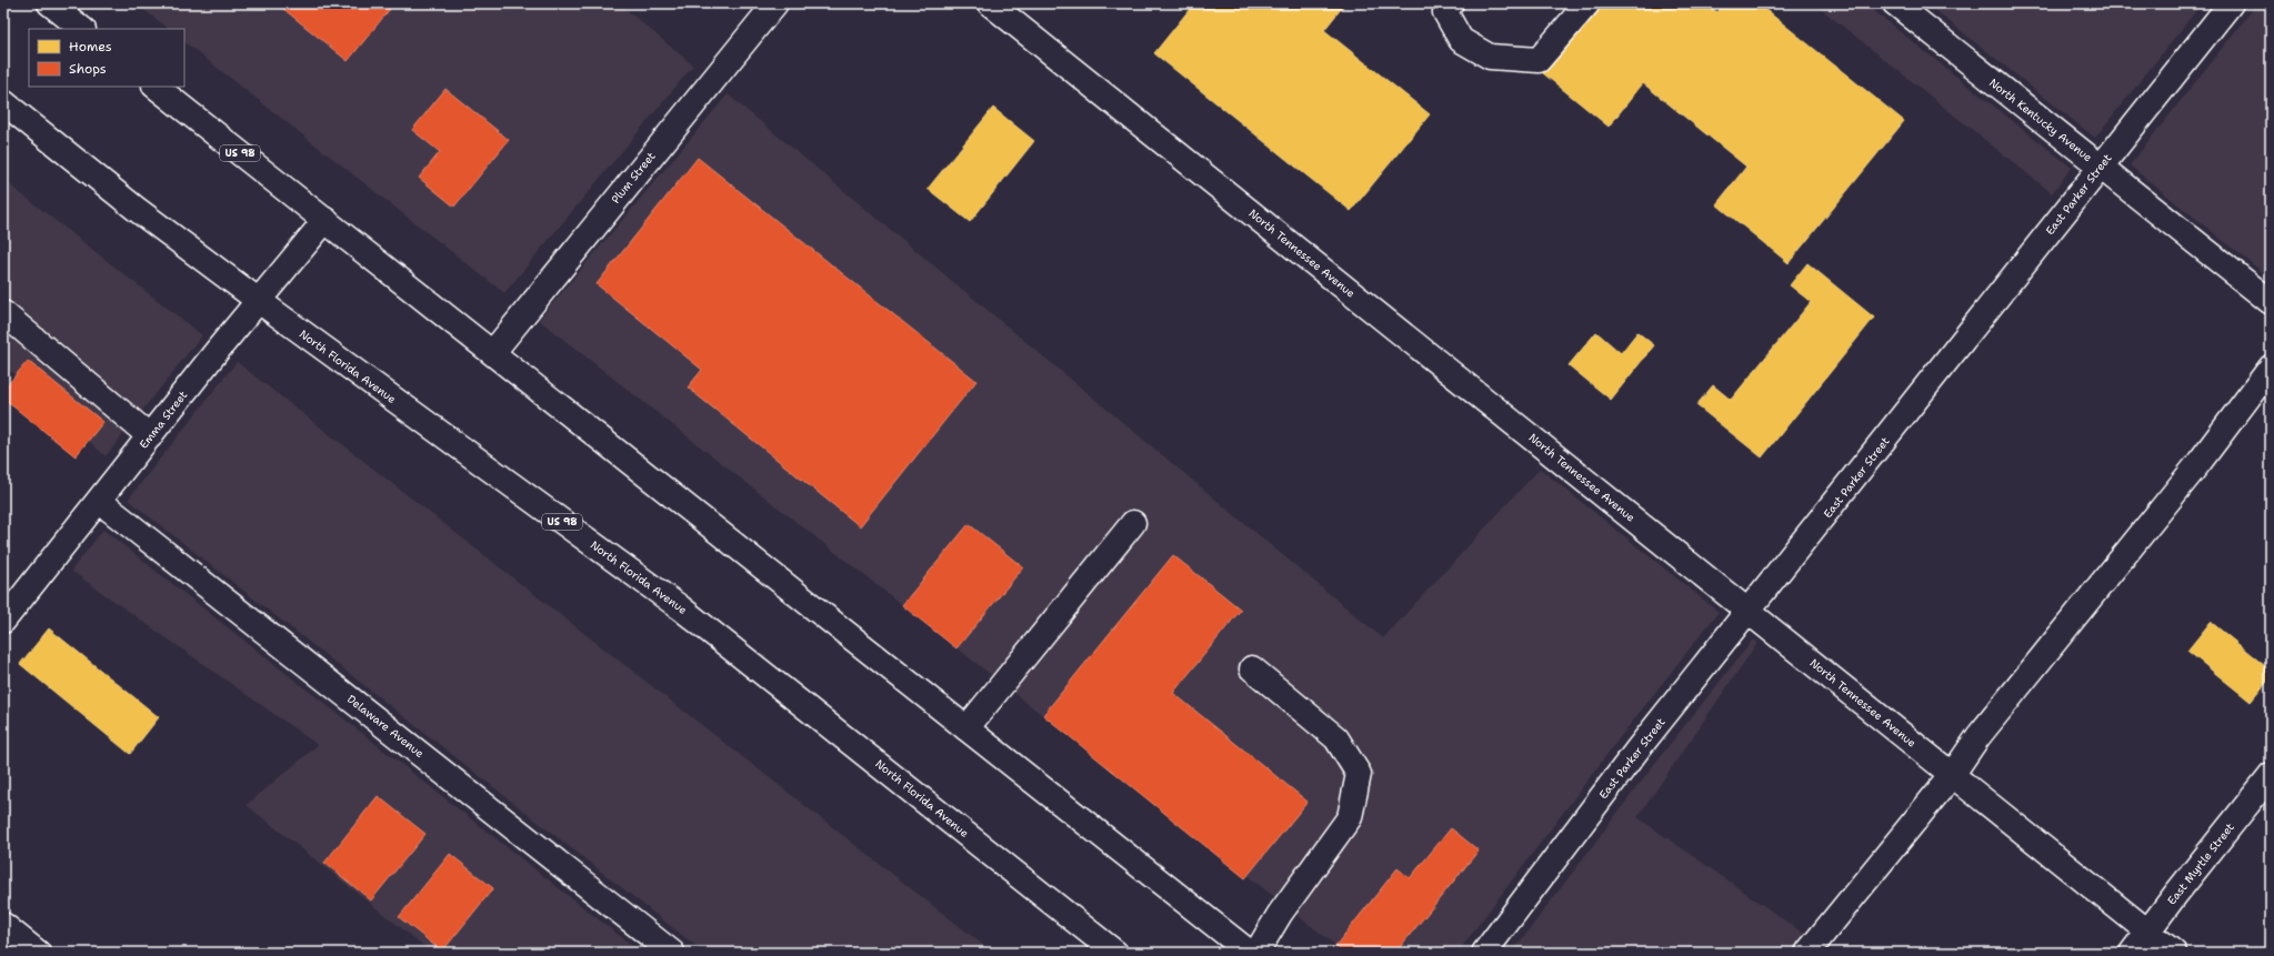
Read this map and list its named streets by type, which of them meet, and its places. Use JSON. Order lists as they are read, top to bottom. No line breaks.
{"streets":{"street":["North Kentucky Avenue","US 98","Plum Street","East Parker Street","North Tennessee Avenue","North Florida Avenue","Emma Street","Delaware Avenue","East Myrtle Street"]},"crossings":[["North Kentucky Avenue","East Parker Street"],["US 98","Plum Street"],["US 98","Emma Street"],["East Parker Street","North Tennessee Avenue"],["North Tennessee Avenue","East Myrtle Street"],["North Florida Avenue","Emma Street"],["Emma Street","Delaware Avenue"]],"legend":["Homes","Shops"]}
